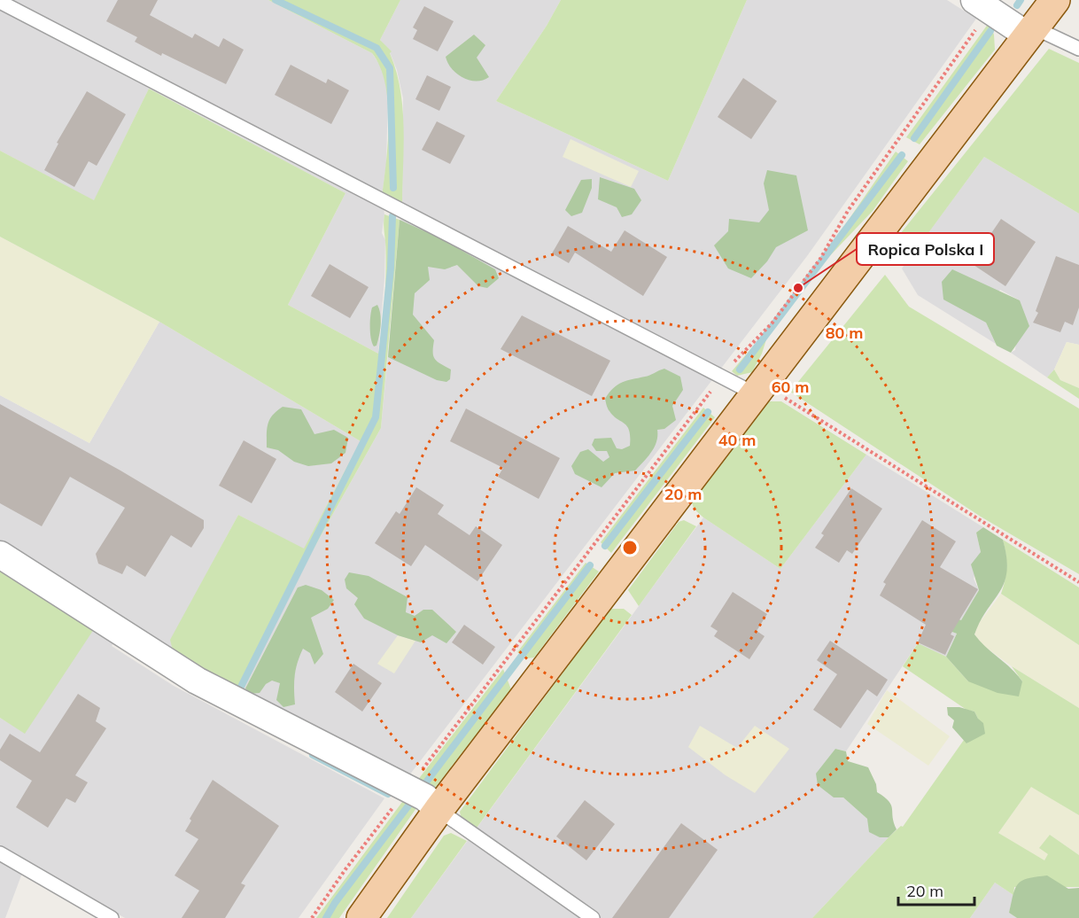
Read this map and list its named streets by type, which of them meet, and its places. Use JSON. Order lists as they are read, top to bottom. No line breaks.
{"places":["Ropica Polska I"],"scale_bar":"20 m","rings":["80 m","60 m","40 m","20 m"]}
